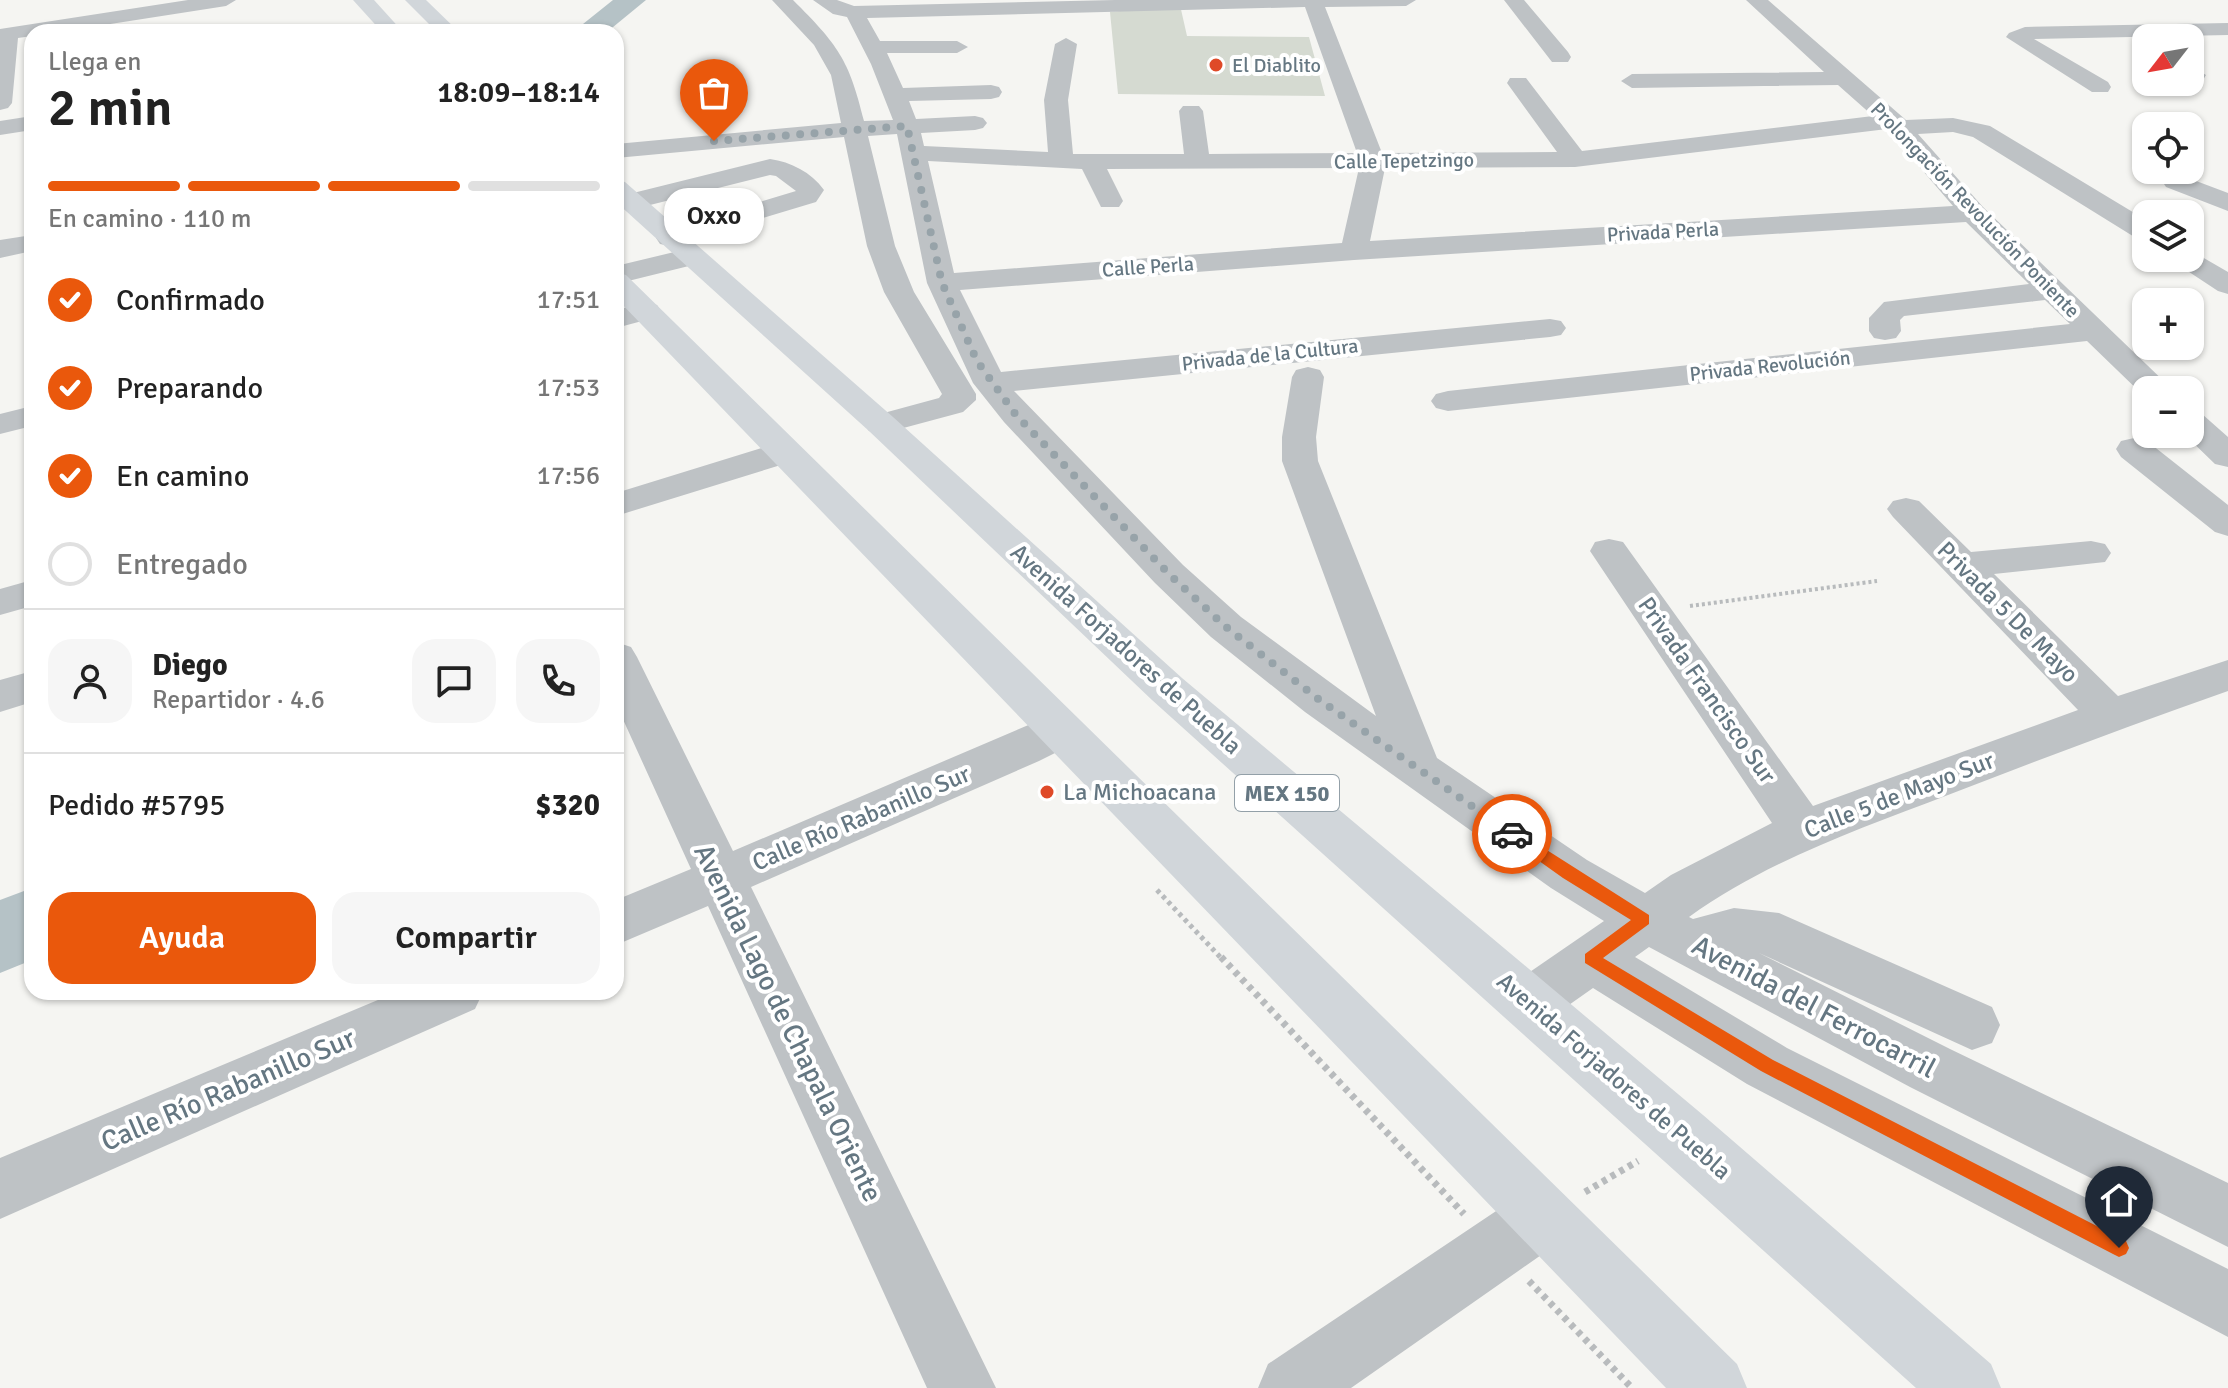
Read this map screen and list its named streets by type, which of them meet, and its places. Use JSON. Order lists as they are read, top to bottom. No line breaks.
{"streets":{"main road":["Avenida Forjadores de Puebla","MEX 150"],"street":["Calle Tepetzingo","Prolongación Revolución Poniente","Privada Perla","Calle Perla","Privada de la Cultura","Privada Revolución","Privada 5 De Mayo","Privada Francisco Sur","Calle 5 de Mayo Sur","Calle Río Rabanillo Sur","Avenida del Ferrocarril","Avenida Lago de Chapala Oriente"]},"crossings":[["Calle Tepetzingo","Prolongación Revolución Poniente"],["Calle Tepetzingo","Avenida del Ferrocarril"],["Prolongación Revolución Poniente","Privada Perla"],["Prolongación Revolución Poniente","Privada Revolución"],["Privada Perla","Calle Perla"],["Calle Perla","Avenida del Ferrocarril"],["Privada de la Cultura","Avenida del Ferrocarril"],["Privada 5 De Mayo","Calle 5 de Mayo Sur"],["Privada Francisco Sur","Calle 5 de Mayo Sur"],["Calle 5 de Mayo Sur","Avenida del Ferrocarril"],["Calle Río Rabanillo Sur","Avenida Lago de Chapala Oriente"]],"places":["El Diablito","Oxxo","La Michoacana"],"north":"bottom left","page":{"map_buttons":["+","−"],"heading":["2 min","Llega en","18:09–18:14"],"panel":["Diego","Repartidor · 4.6","Pedido #5795","$320"],"bar":"En camino · 110 m","bubble":"Oxxo","list":[["Confirmado","17:51"],["Preparando","17:53"],["En camino","17:56"],"Entregado"],"buttons":["Ayuda","Compartir"]}}
